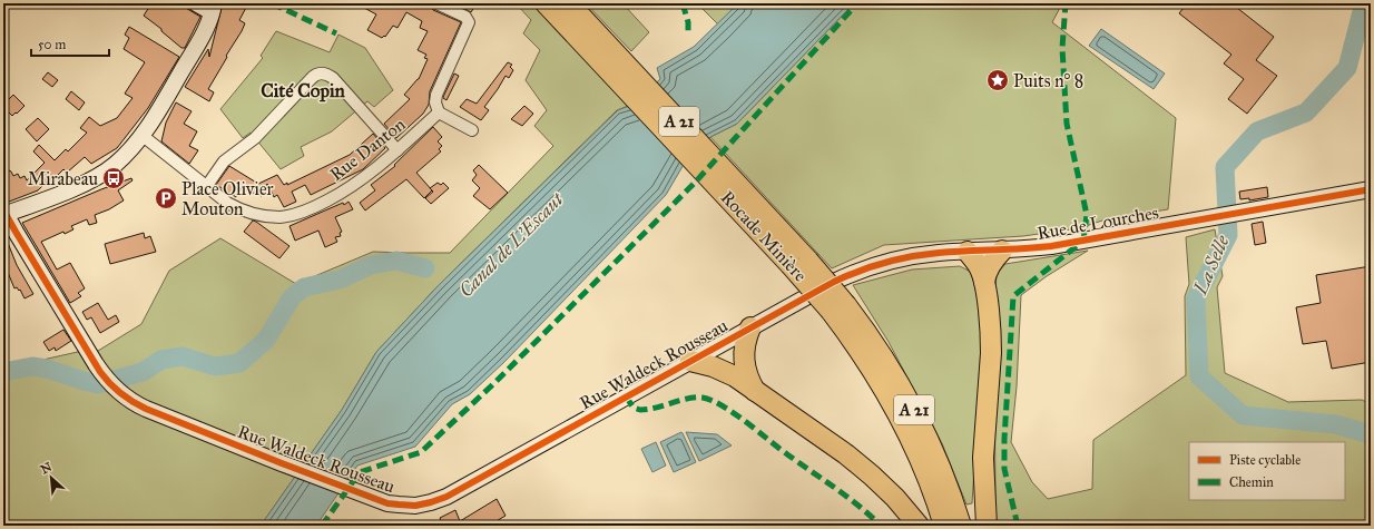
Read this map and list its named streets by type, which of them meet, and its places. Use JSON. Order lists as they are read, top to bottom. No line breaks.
{"streets":{"highway":["A 21","Rocade Minière"],"street":["Rue Danton","Rue de Lourches","Rue Waldeck Rousseau"]},"crossings":[["Rue de Lourches","Rue Waldeck Rousseau"]],"districts":["Cité Copin"],"water":["Canal de L'Escaut","La Selle"],"places":{"place":["Puits n° 8"],"bus stop":["Mirabeau"],"parking":["Place Olivier Mouton"]},"legend":["Piste cyclable","Chemin"],"scale_bar":"50 m","north":"top left"}
